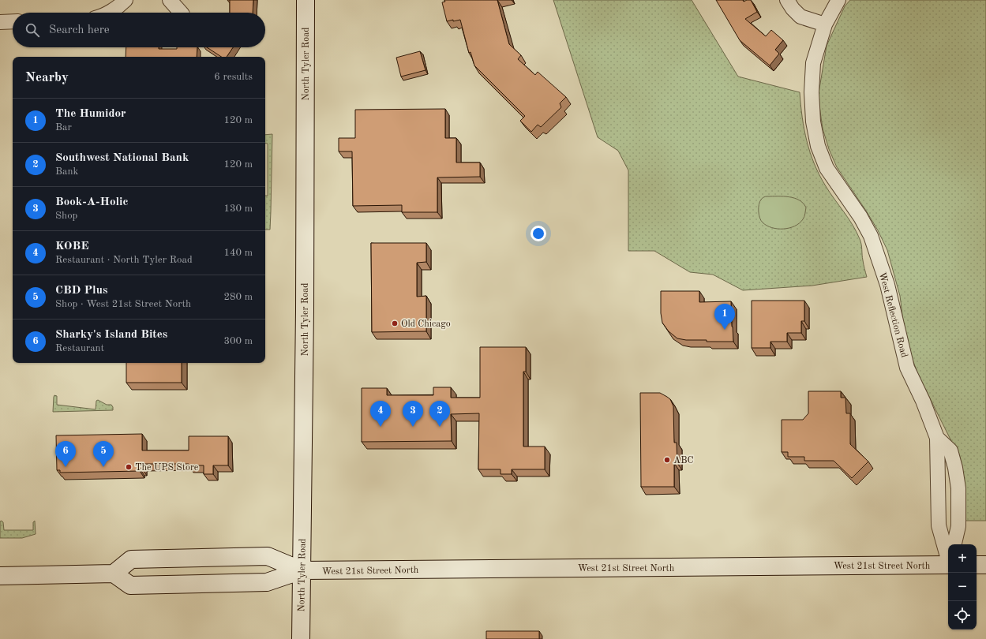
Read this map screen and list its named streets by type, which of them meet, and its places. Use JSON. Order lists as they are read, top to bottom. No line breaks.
{"streets":{"main road":["North Tyler Road","West 21st Street North"],"street":["West Reflection Road"]},"crossings":[["North Tyler Road","West 21st Street North"]],"places":["Old Chicago","ABC","The UPS Store"],"page":{"search":"Search here","heading":["Nearby","6 results"],"list":[{"mark":"1","name":"The Humidor","note":"Bar","value":"120 m"},{"mark":"2","name":"Southwest National Bank","note":"Bank","value":"120 m"},{"mark":"3","name":"Book-A-Holic","note":"Shop","value":"130 m"},{"mark":"4","name":"KOBE","note":"Restaurant · North Tyler Road","value":"140 m"},{"mark":"5","name":"CBD Plus","note":"Shop · West 21st Street North","value":"280 m"},{"mark":"6","name":"Sharky's Island Bites","note":"Restaurant","value":"300 m"}],"pins":["1","2","3","4","5","6"],"map_buttons":["+","−"]}}
